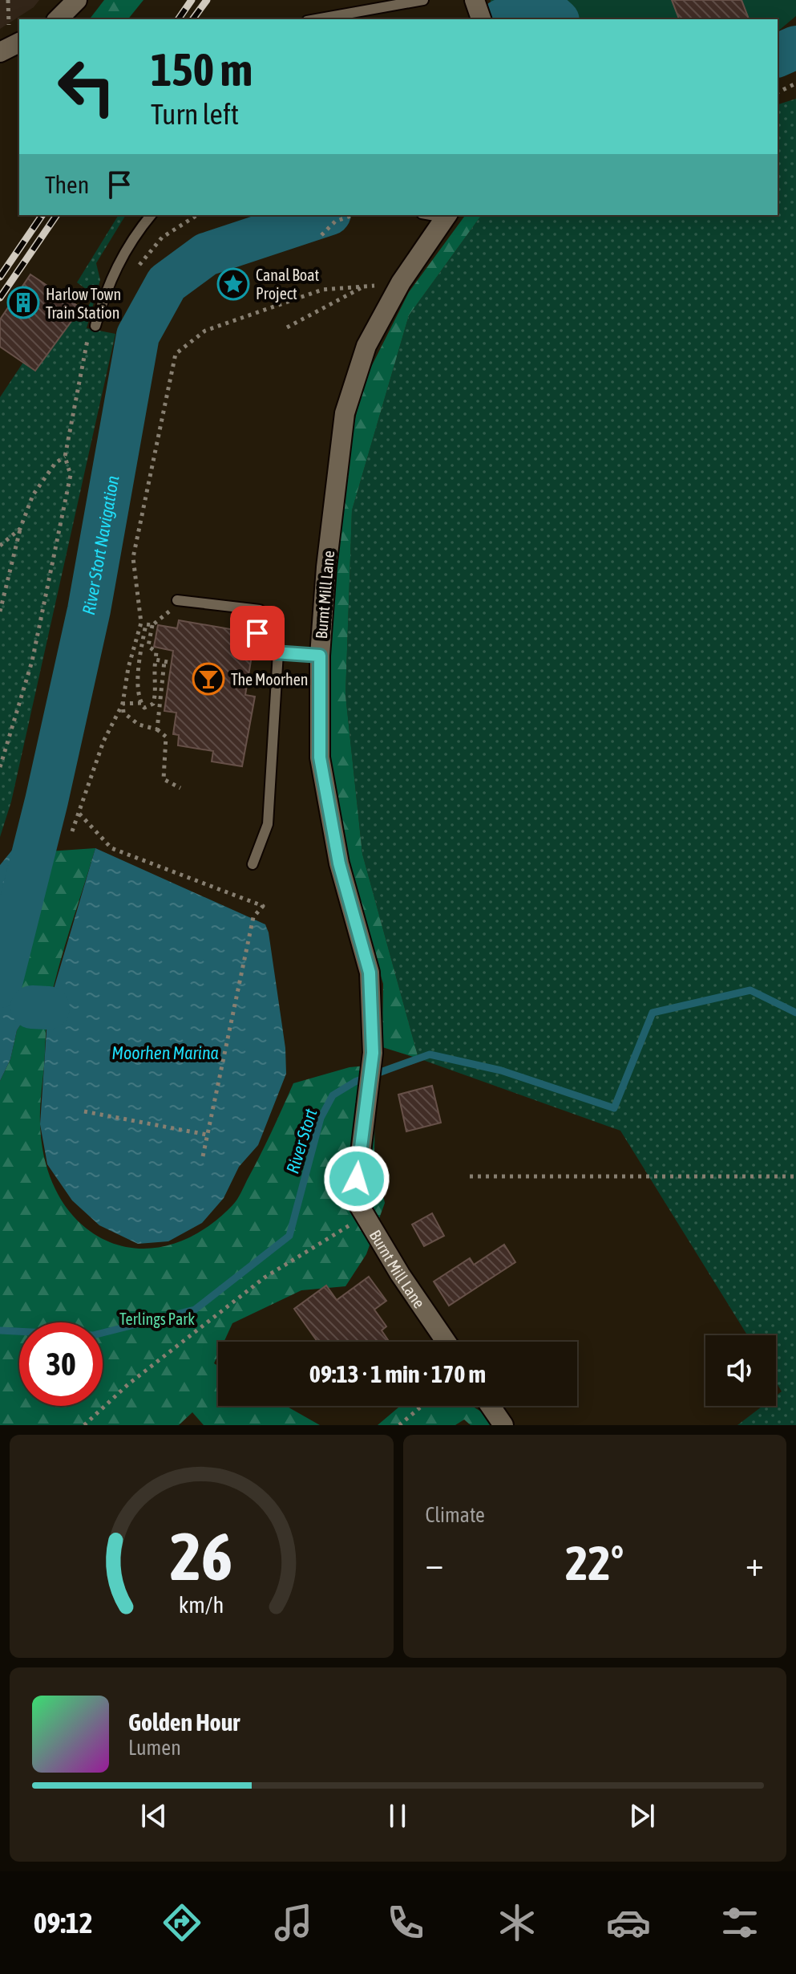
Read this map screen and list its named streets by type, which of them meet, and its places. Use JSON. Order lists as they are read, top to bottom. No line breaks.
{"streets":{"street":["Burnt Mill Lane"]},"water":["River Stort Navigation","Moorhen Marina","River Stort"],"parks":["Terlings Park"],"places":{"place":["Canal Boat Project"],"building":["Harlow Town Train Station"],"bar":["The Moorhen"]},"page":{"turn":["150 m","Turn left"],"then":"Then","limit":"30","trip":"09:13 · 1 min · 170 m","tile":"Climate","heat":["−","22°","+"],"song":["Golden Hour","Lumen"],"tabs":"09:12","gauge":["26","km/h"]}}
